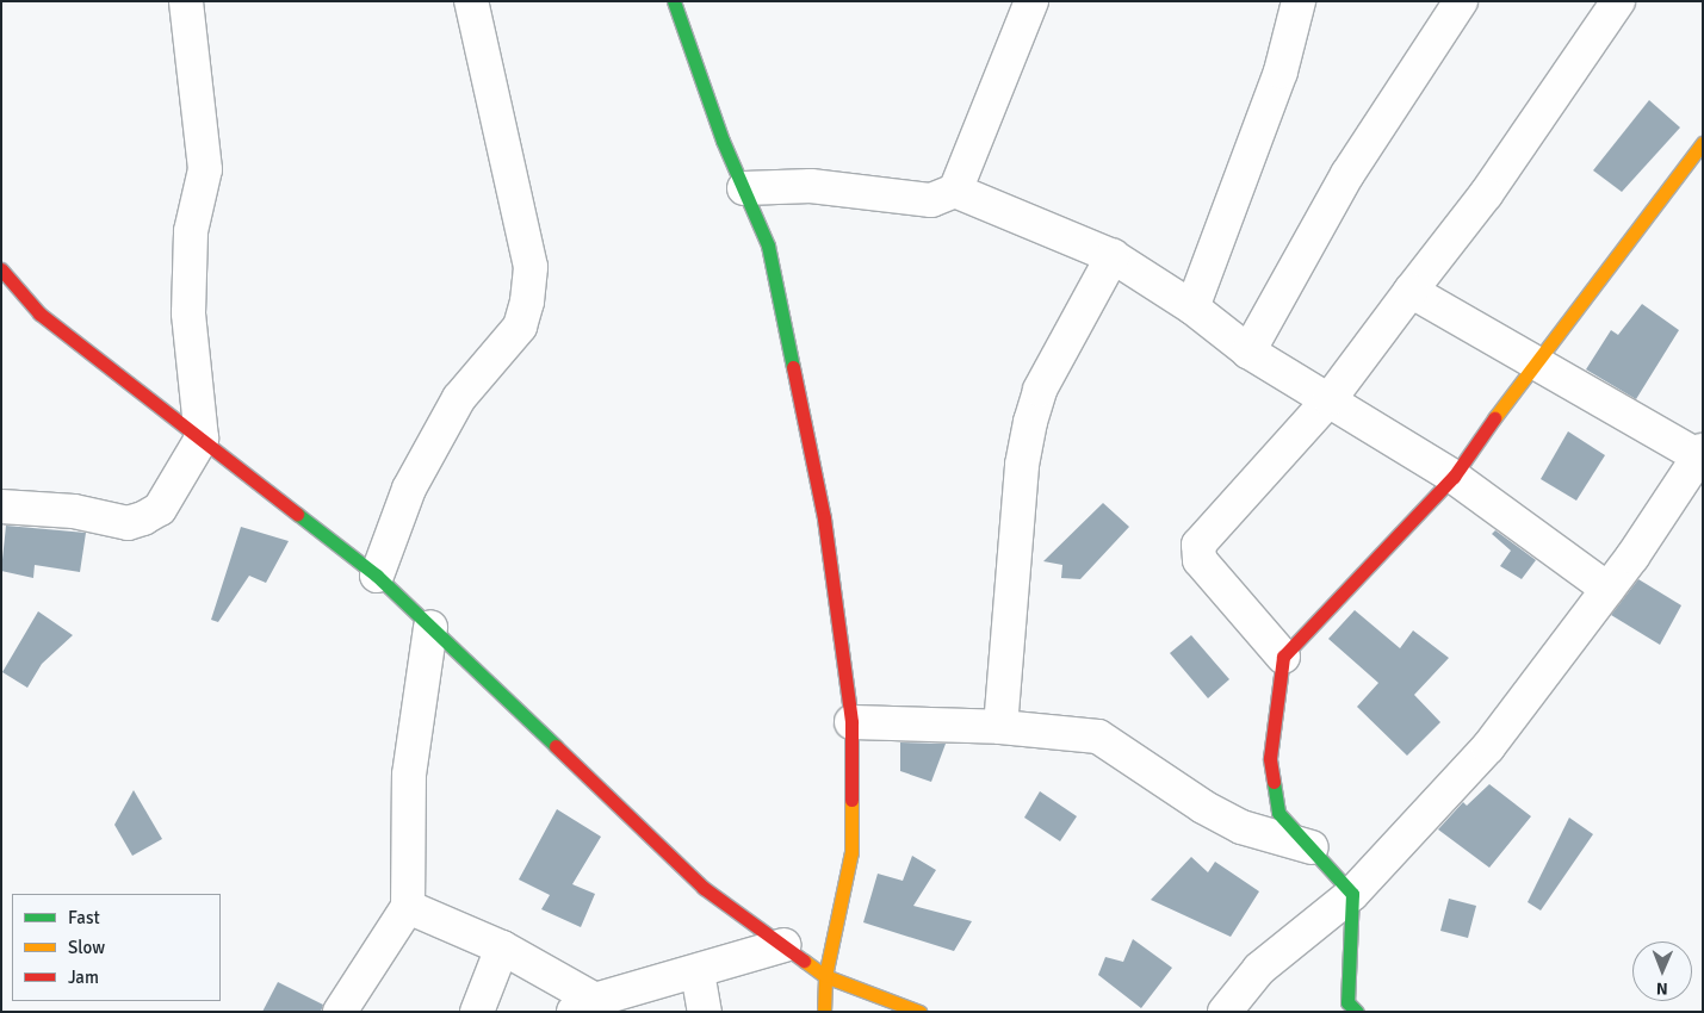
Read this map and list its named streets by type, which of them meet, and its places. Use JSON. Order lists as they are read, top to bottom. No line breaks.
{"legend":["Fast","Slow","Jam"],"north":"bottom"}
